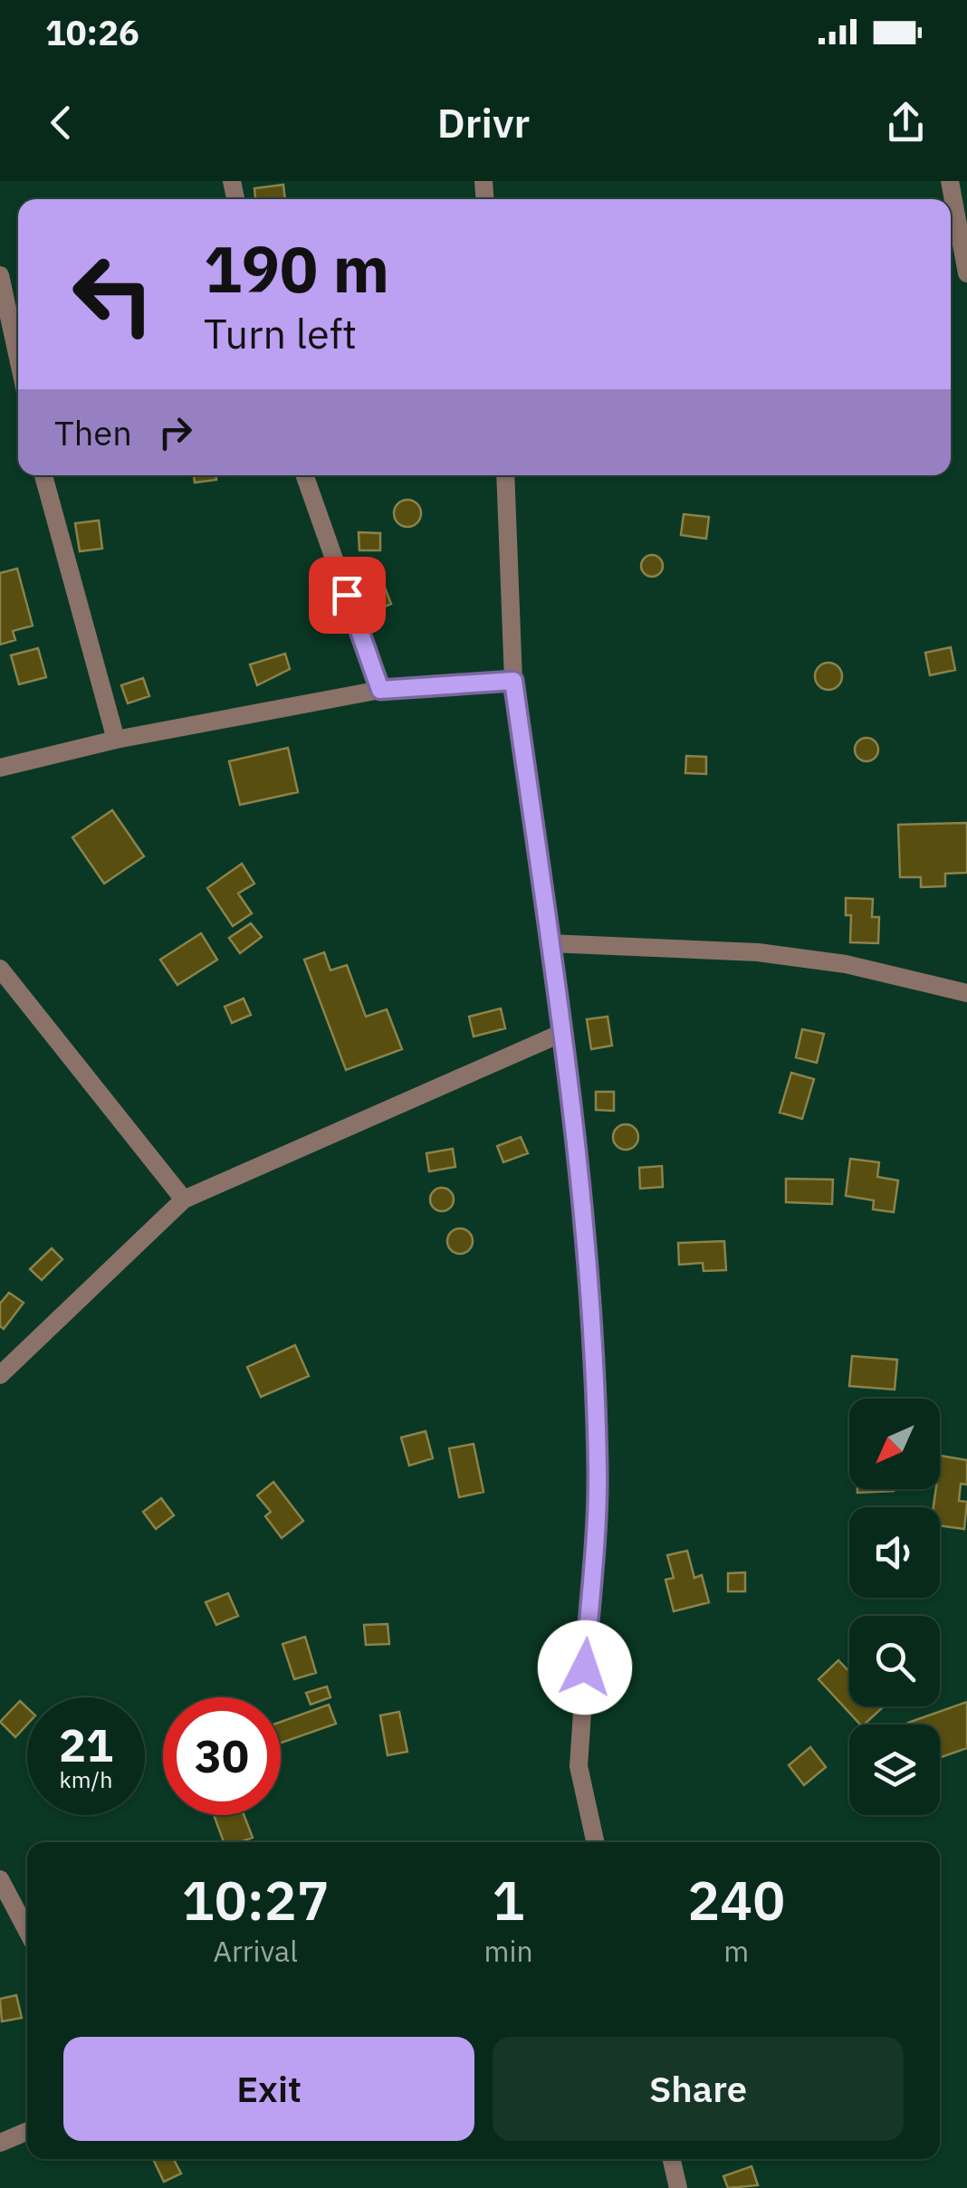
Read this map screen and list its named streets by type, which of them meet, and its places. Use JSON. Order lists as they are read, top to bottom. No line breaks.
{"north":"bottom left","page":{"status":"10:26","header":"Drivr","turn":["190 m","Turn left"],"then":"Then","speed":"21 km/h","limit":"30","eta":["10:27","Arrival","1","min","240","m"],"buttons":["Exit","Share"]}}
